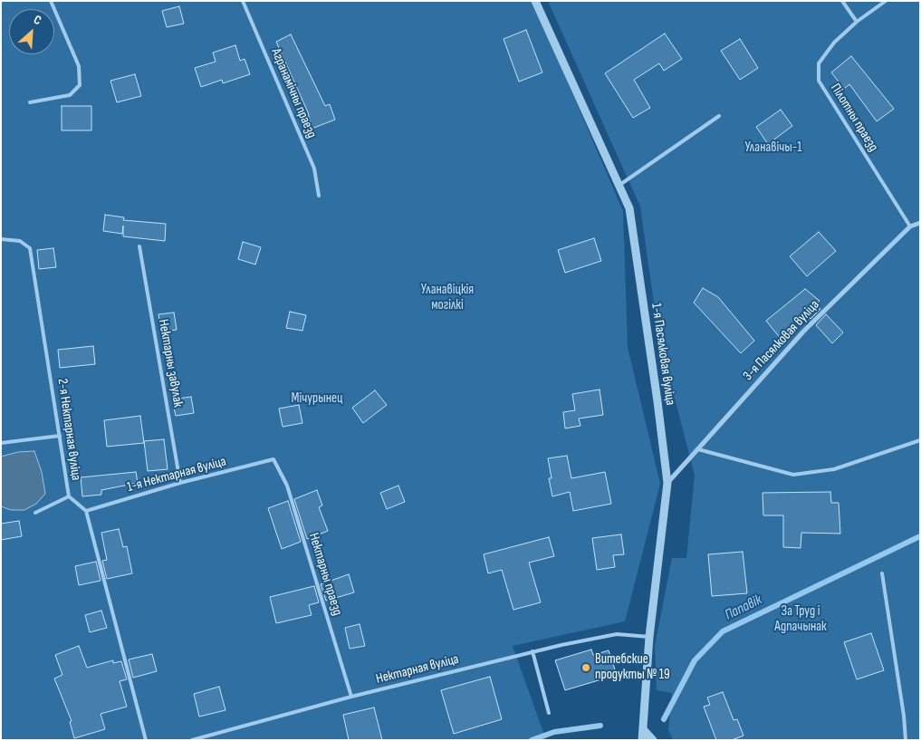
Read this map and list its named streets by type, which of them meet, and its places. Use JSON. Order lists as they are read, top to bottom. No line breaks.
{"streets":{"street":["3-я Пасялковая вуліца","1-я Пасялковая вуліца"],"lane":["Агранамічны праезд","Пілотны праезд","Нектарны завулак","2-я Нектарная вуліца","1-я Нектарная вуліца","Нектарны праезд","Нектарная вуліца"]},"crossings":[["Пілотны праезд","3-я Пасялковая вуліца"],["3-я Пасялковая вуліца","1-я Пасялковая вуліца"],["1-я Пасялковая вуліца","Нектарная вуліца"],["Нектарны завулак","1-я Нектарная вуліца"],["2-я Нектарная вуліца","1-я Нектарная вуліца"],["1-я Нектарная вуліца","Нектарны праезд"],["Нектарны праезд","Нектарная вуліца"]],"water":["Папавік"],"parks":["Уланавічы-1","Уланавіцкія могілкі","Мічурынец","За Труд і Адпачынак"],"places":["Витебские продукты № 19"],"north":"top right"}
